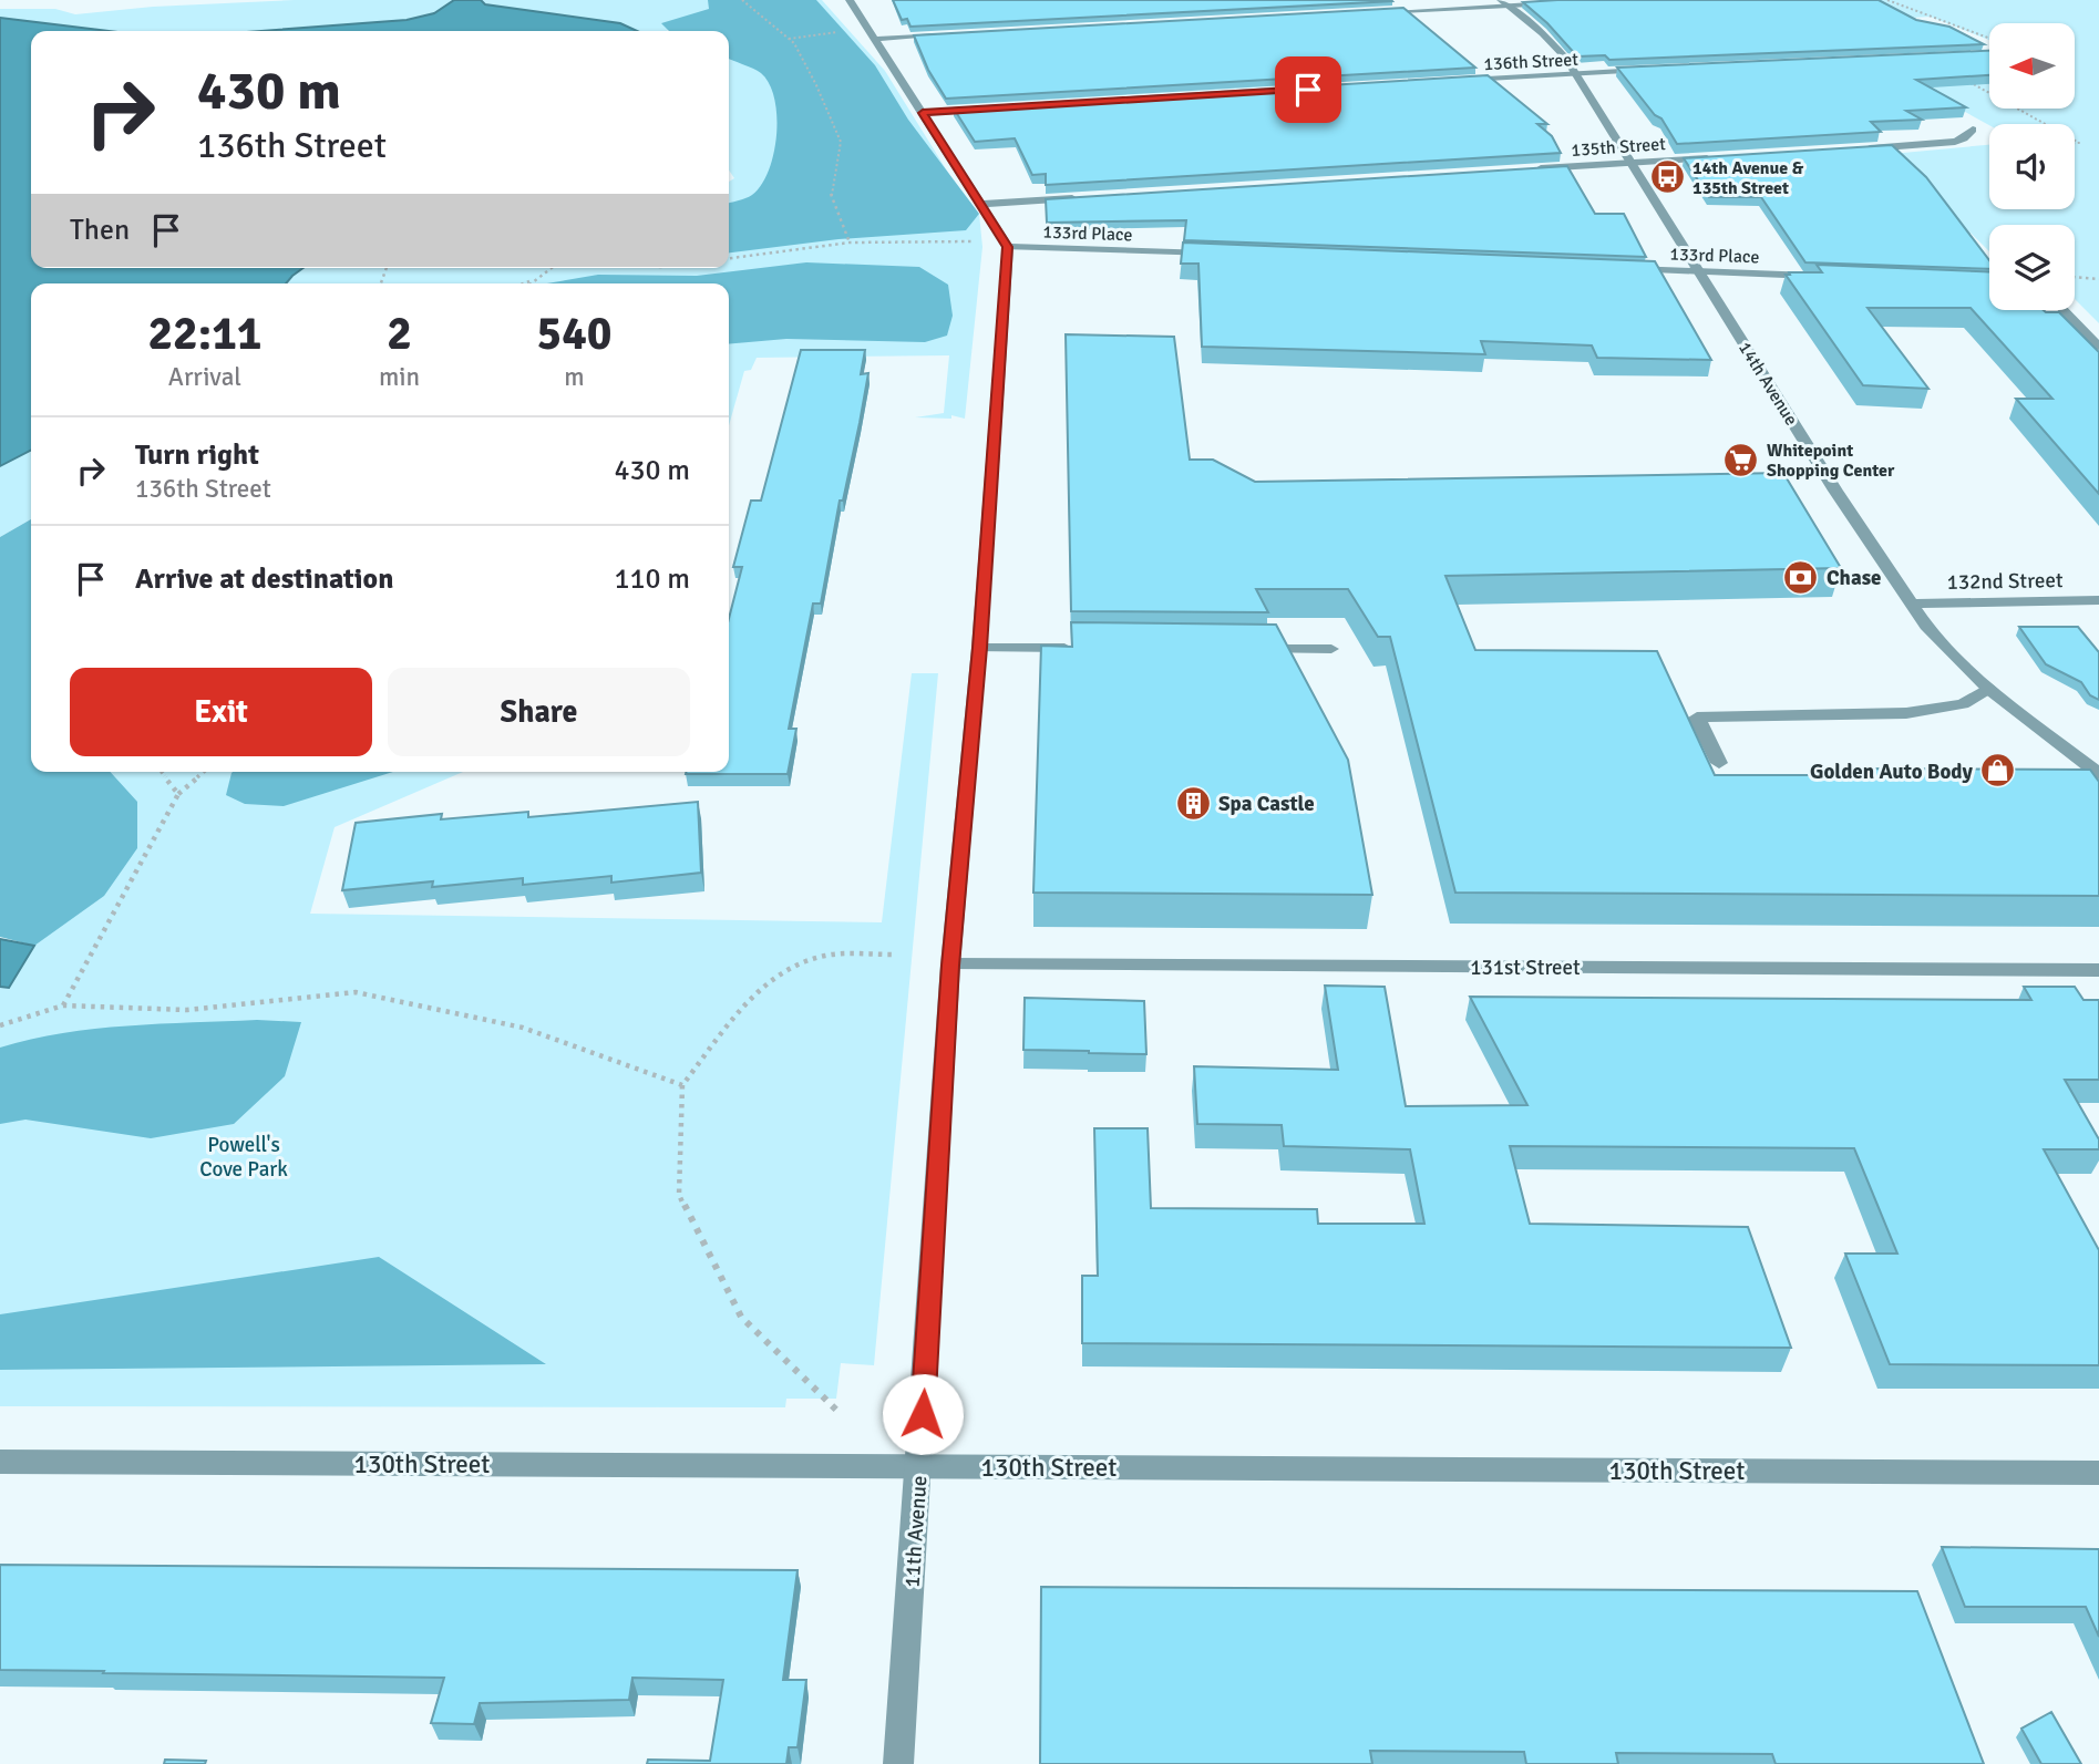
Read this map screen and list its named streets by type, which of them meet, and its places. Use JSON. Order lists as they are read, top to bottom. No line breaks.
{"streets":{"street":["136th Street","135th Street","133rd Place","14th Avenue","132nd Street","131st Street","130th Street","11th Avenue"]},"crossings":[["136th Street","14th Avenue"],["135th Street","14th Avenue"],["133rd Place","14th Avenue"],["133rd Place","11th Avenue"],["14th Avenue","132nd Street"],["131st Street","11th Avenue"],["130th Street","11th Avenue"]],"parks":["Powell's Cove Park"],"places":{"bus stop":["14th Avenue & 135th Street"],"supermarket":["Whitepoint Shopping Center"],"bank":["Chase"],"shop":["Golden Auto Body"],"building":["Spa Castle"]},"north":"left","page":{"turn":["430 m","136th Street"],"then":"Then","eta":["22:11","Arrival","2","min","540","m"],"list":[{"name":"Turn right","note":"136th Street","value":"430 m"},{"name":"Arrive at destination","value":"110 m"}],"buttons":["Exit","Share"]}}
